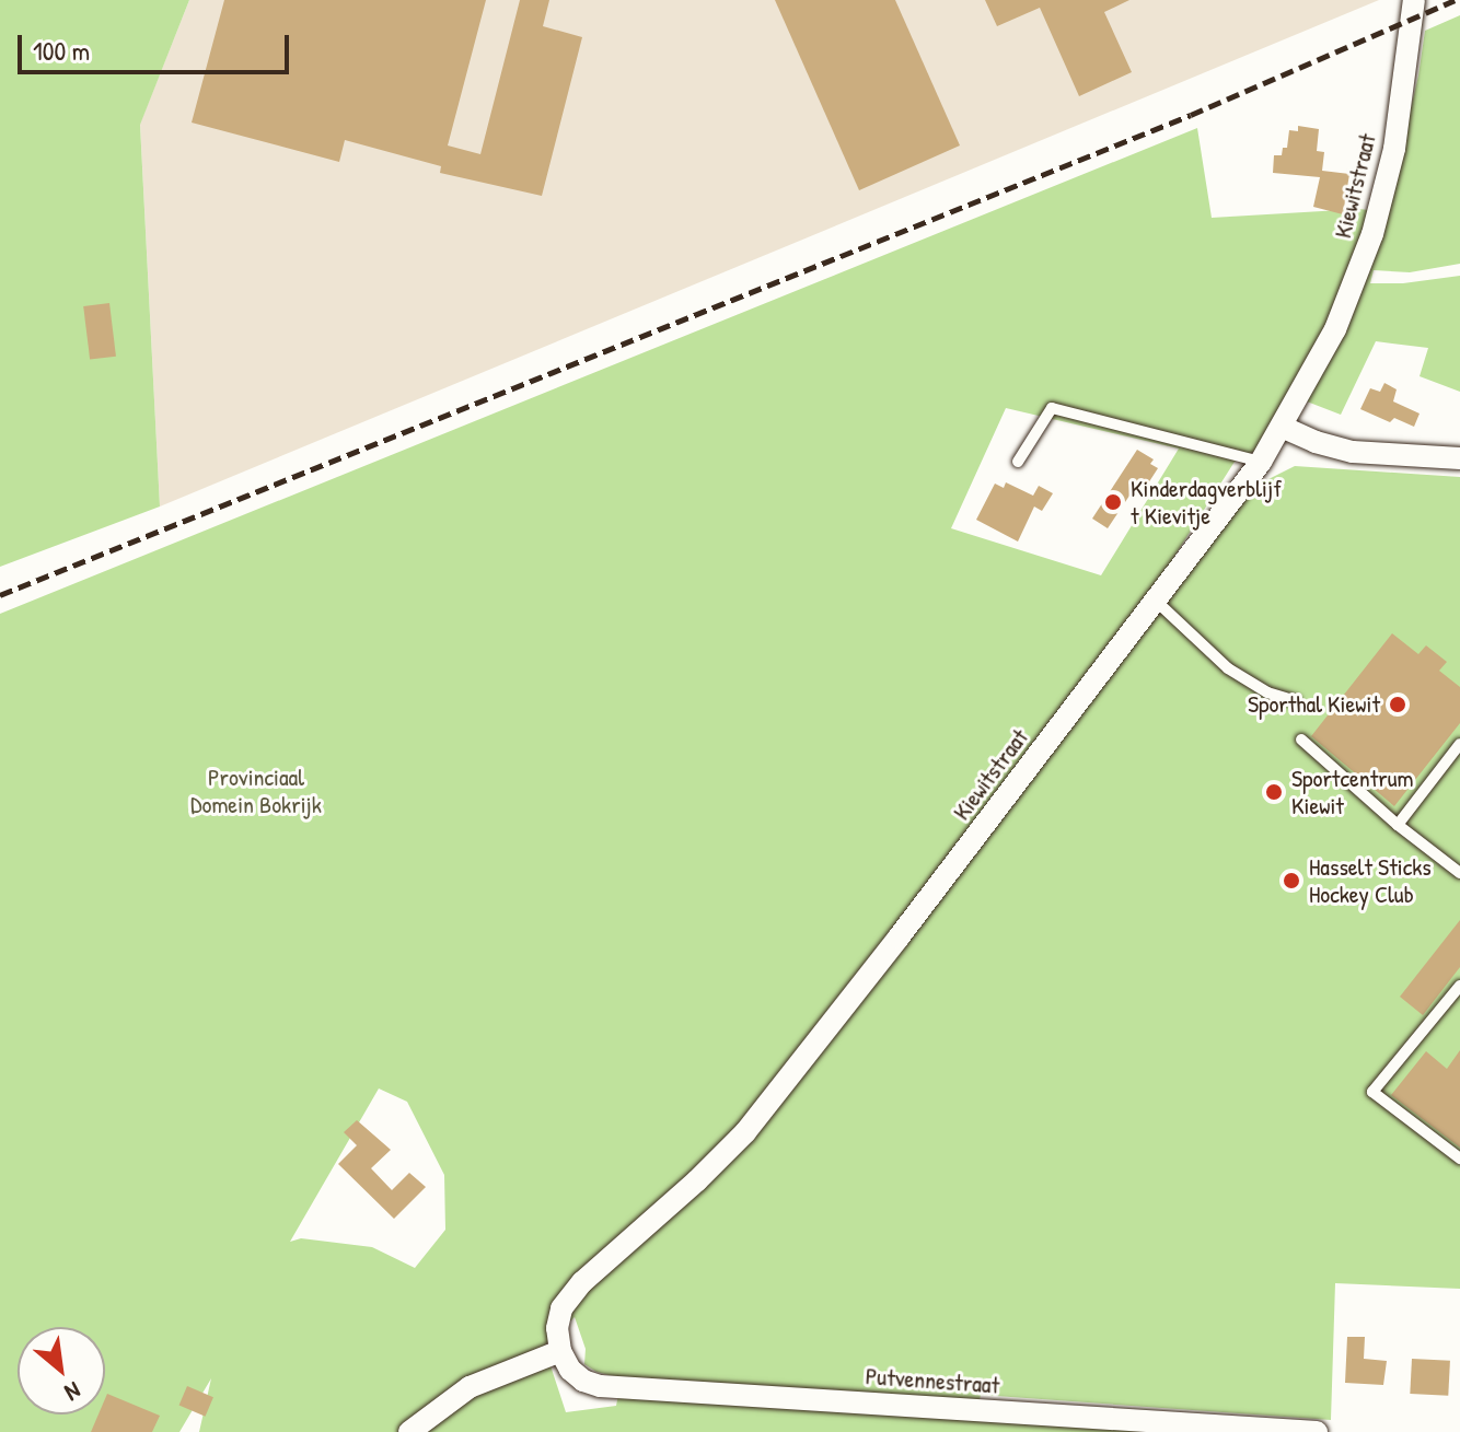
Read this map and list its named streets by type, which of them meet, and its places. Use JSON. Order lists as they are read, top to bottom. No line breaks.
{"streets":{"street":["Kiewitstraat","Putvennestraat"]},"crossings":[["Kiewitstraat","Putvennestraat"]],"parks":["Provinciaal Domein Bokrijk"],"places":["Kinderdagverblijf t Kievitje","Sporthal Kiewit","Sportcentrum Kiewit","Hasselt Sticks Hockey Club"],"scale_bar":"100 m","north":"bottom right"}
